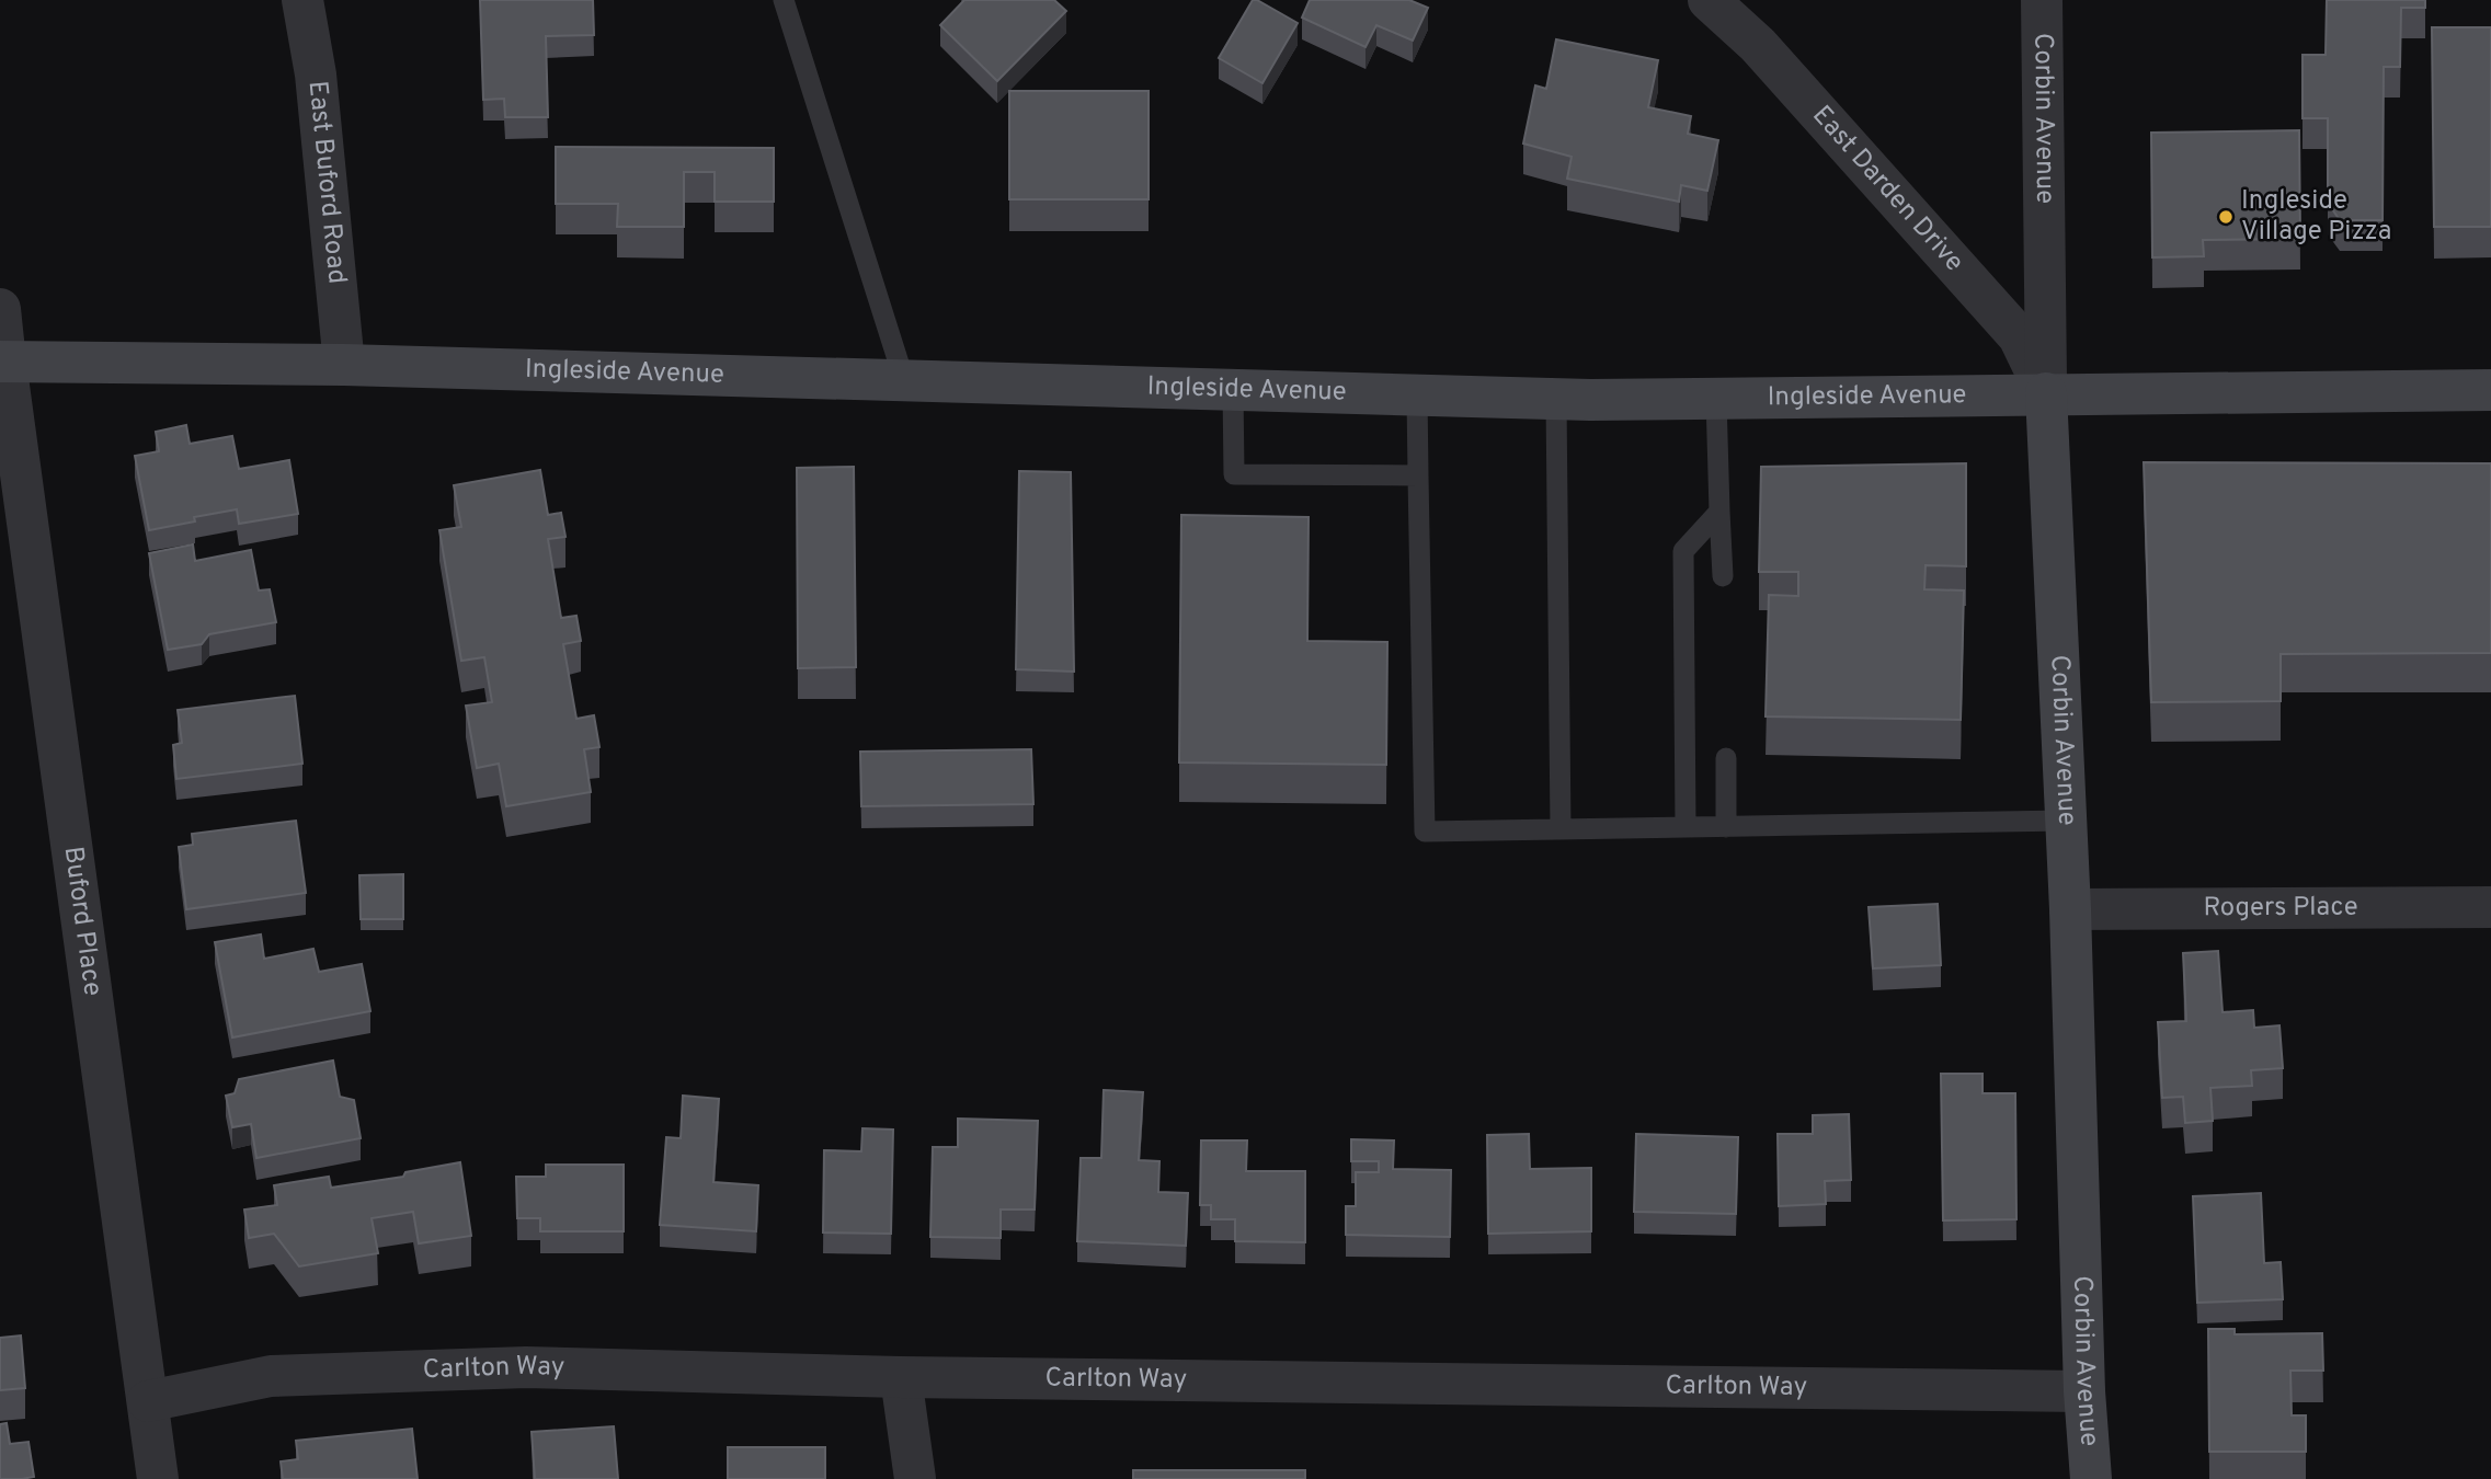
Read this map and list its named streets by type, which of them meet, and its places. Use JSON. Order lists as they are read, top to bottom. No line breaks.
{"streets":{"street":["Corbin Avenue","East Buford Road","East Darden Drive","Ingleside Avenue","Rogers Place","Buford Place","Carlton Way"]},"crossings":[["Corbin Avenue","East Darden Drive"],["Corbin Avenue","Ingleside Avenue"],["Corbin Avenue","Rogers Place"],["Corbin Avenue","Carlton Way"],["East Buford Road","Ingleside Avenue"],["East Darden Drive","Ingleside Avenue"],["Ingleside Avenue","Buford Place"],["Buford Place","Carlton Way"]],"places":["Ingleside Village Pizza"]}
